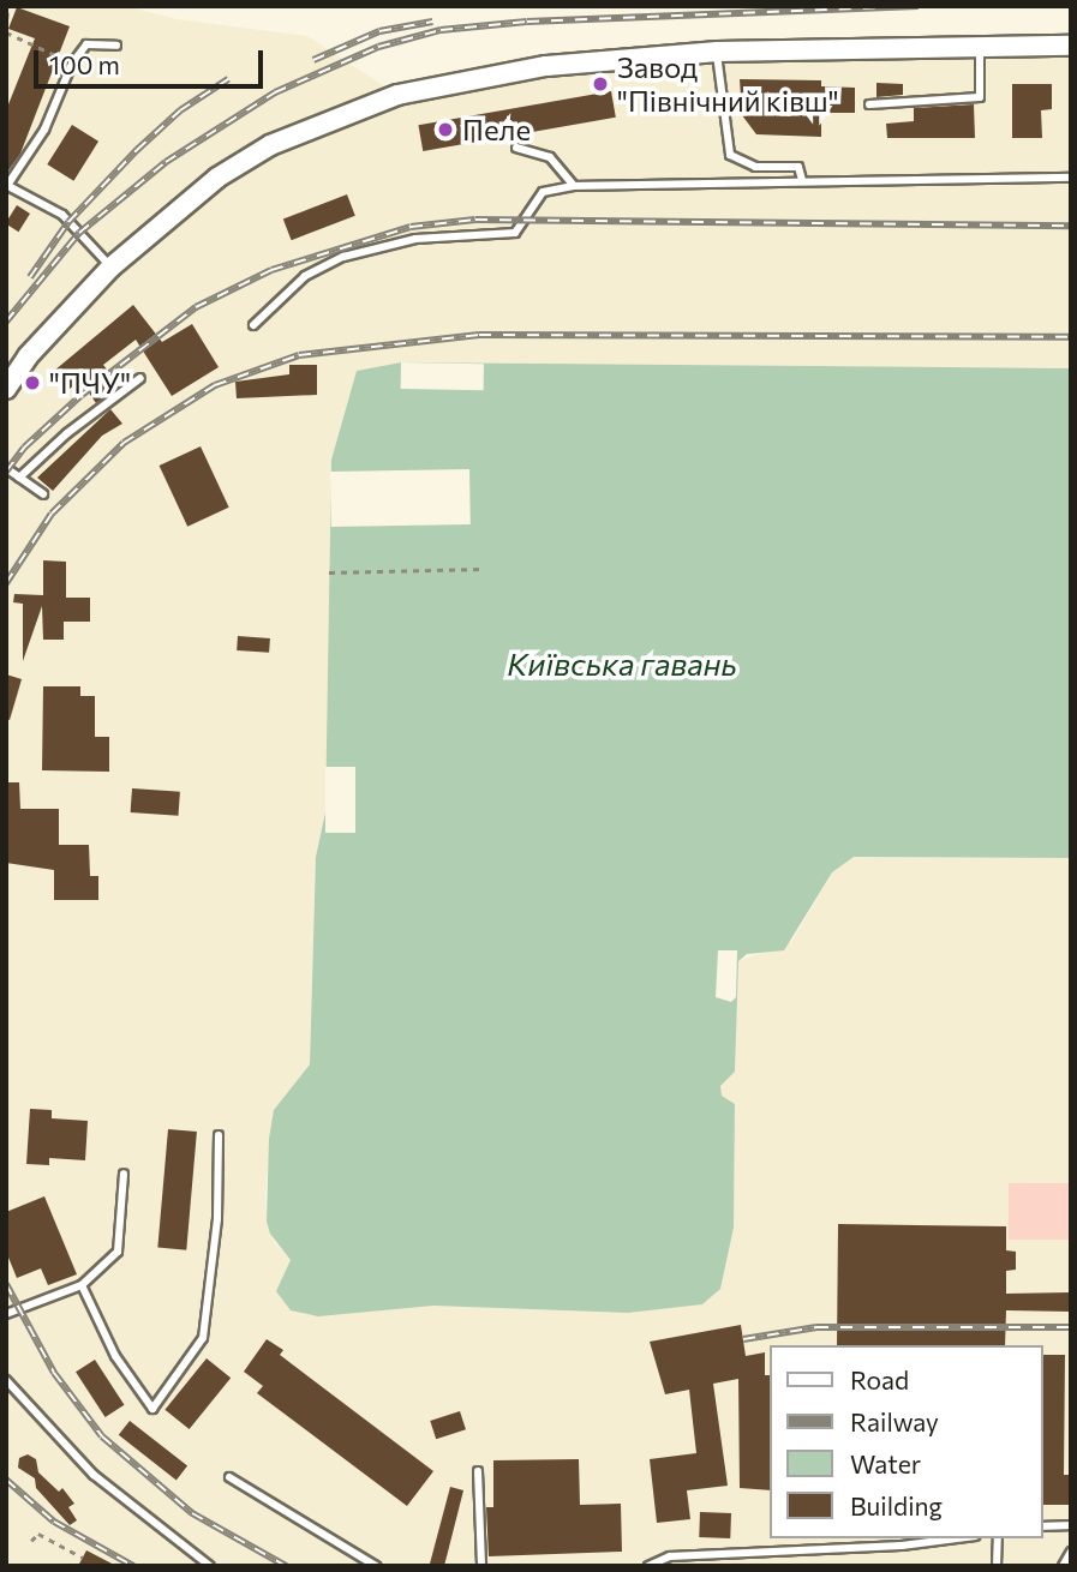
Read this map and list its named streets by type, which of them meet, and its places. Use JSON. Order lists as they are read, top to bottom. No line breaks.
{"water":["Київська гавань"],"places":["Завод \"Північний кiвш\"","Пеле","\"ПЧУ\""],"legend":["Road","Railway","Water","Building"],"scale_bar":"100 m"}
